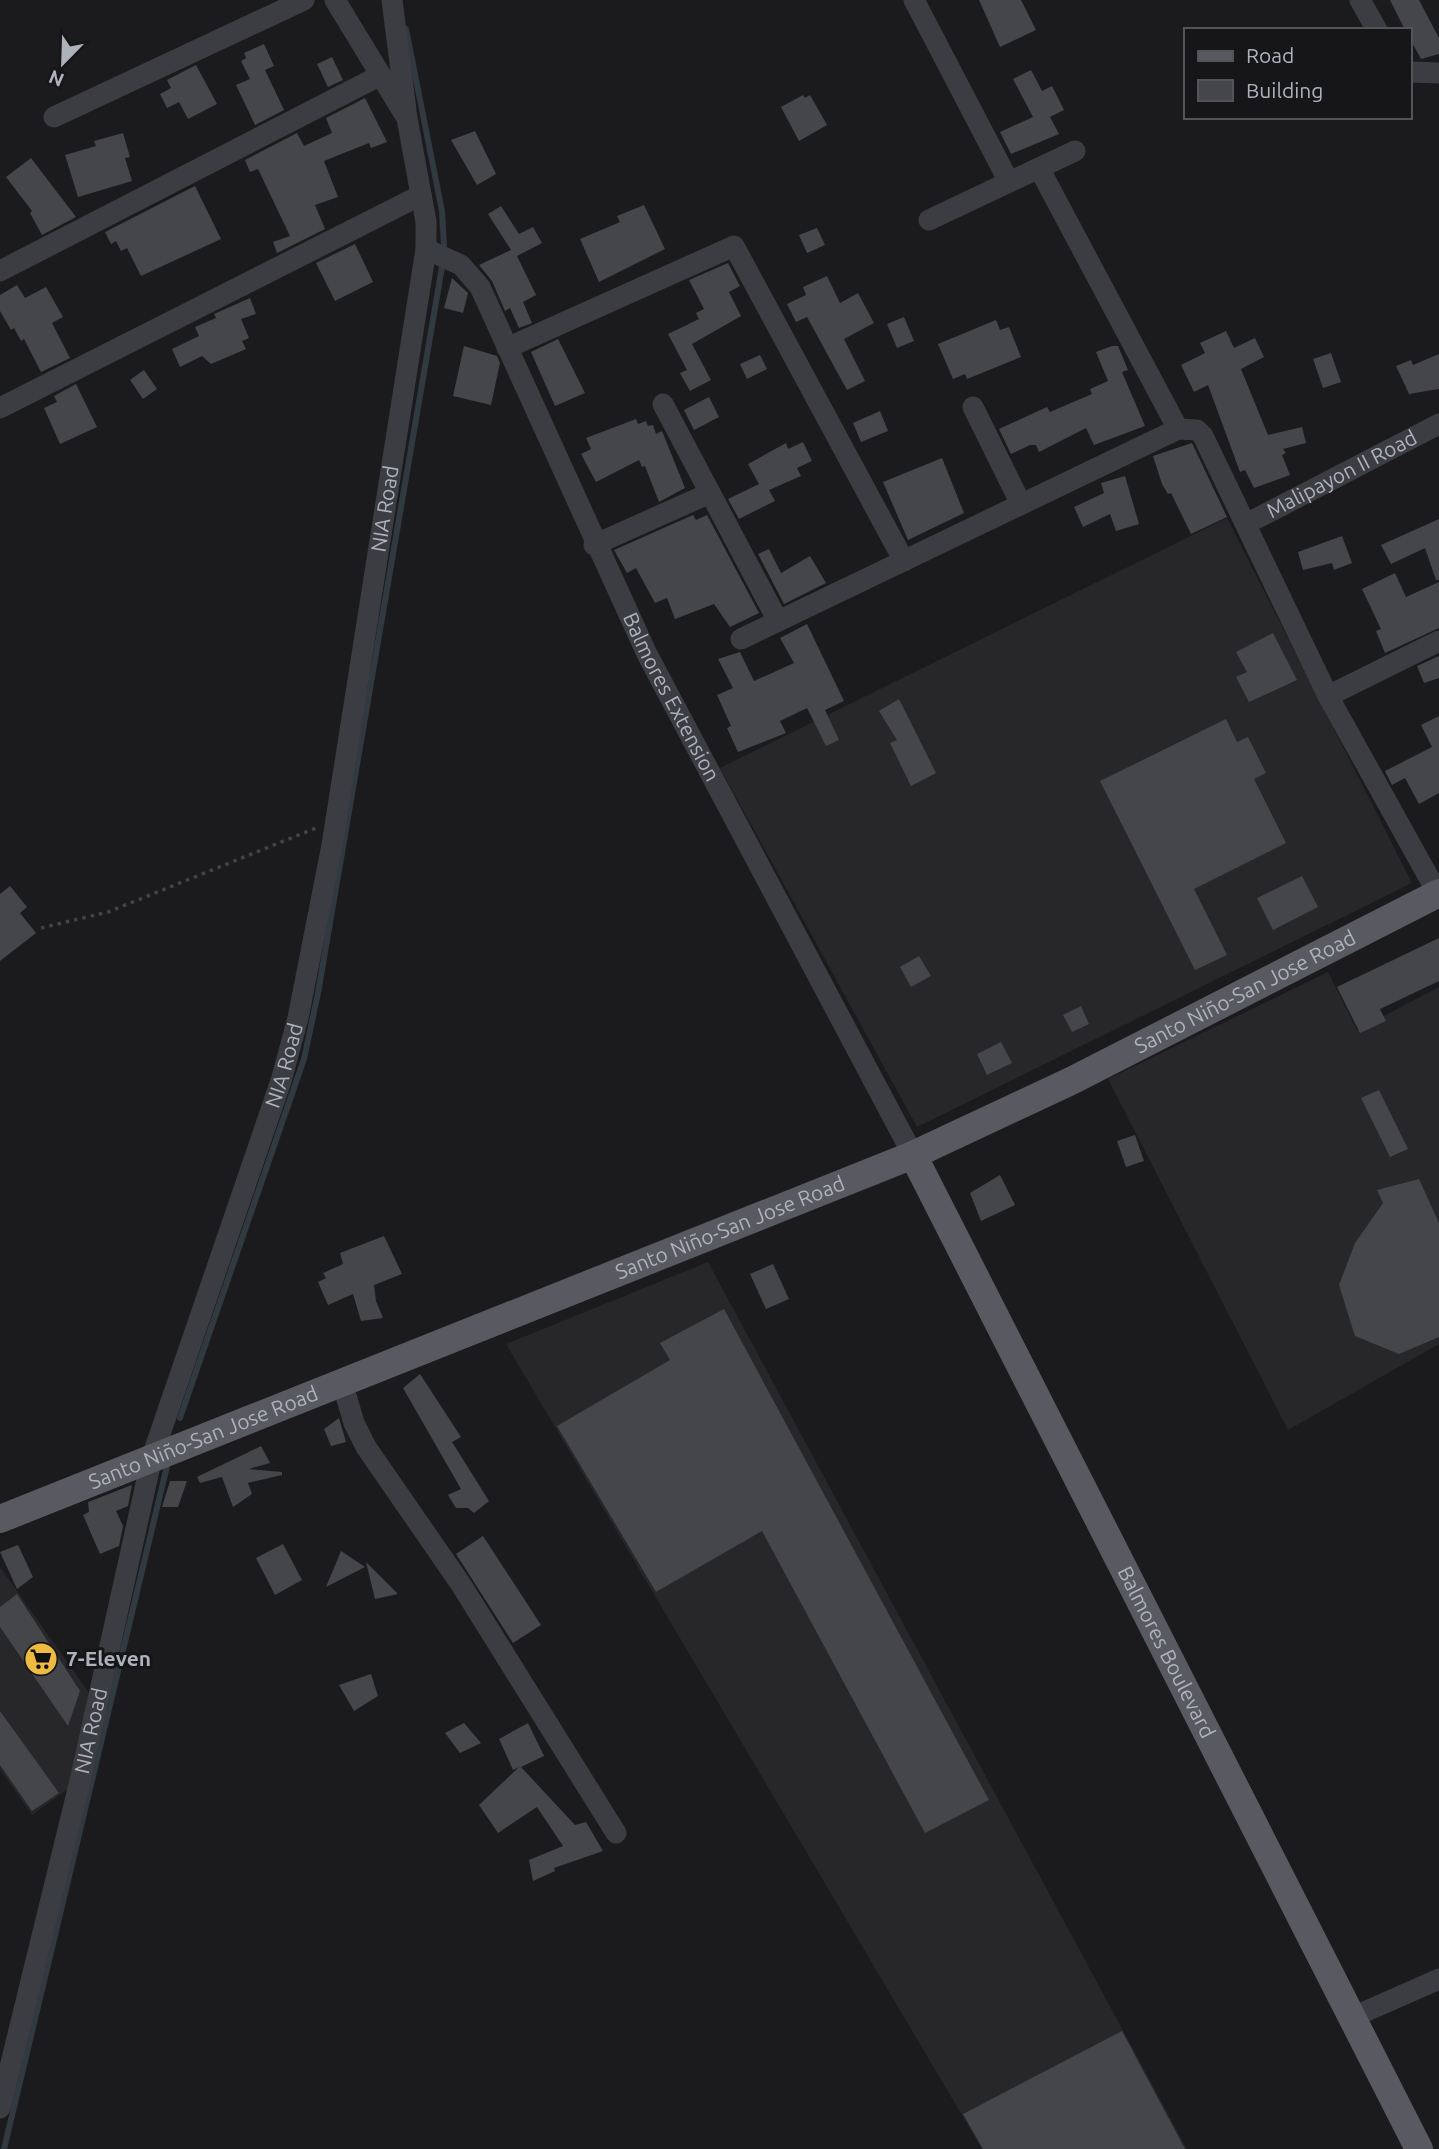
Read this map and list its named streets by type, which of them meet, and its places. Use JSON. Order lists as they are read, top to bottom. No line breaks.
{"streets":{"main road":["Santo Niño-San Jose Road","Balmores Boulevard"],"street":["Malipayon II Road","NIA Road","Balmores Extension"]},"crossings":[["NIA Road","Balmores Extension"],["NIA Road","Santo Niño-San Jose Road"],["Balmores Extension","Santo Niño-San Jose Road"],["Balmores Extension","Balmores Boulevard"],["Santo Niño-San Jose Road","Balmores Boulevard"]],"places":{"supermarket":["7-Eleven"]},"legend":["Road","Building"],"north":"bottom left"}
